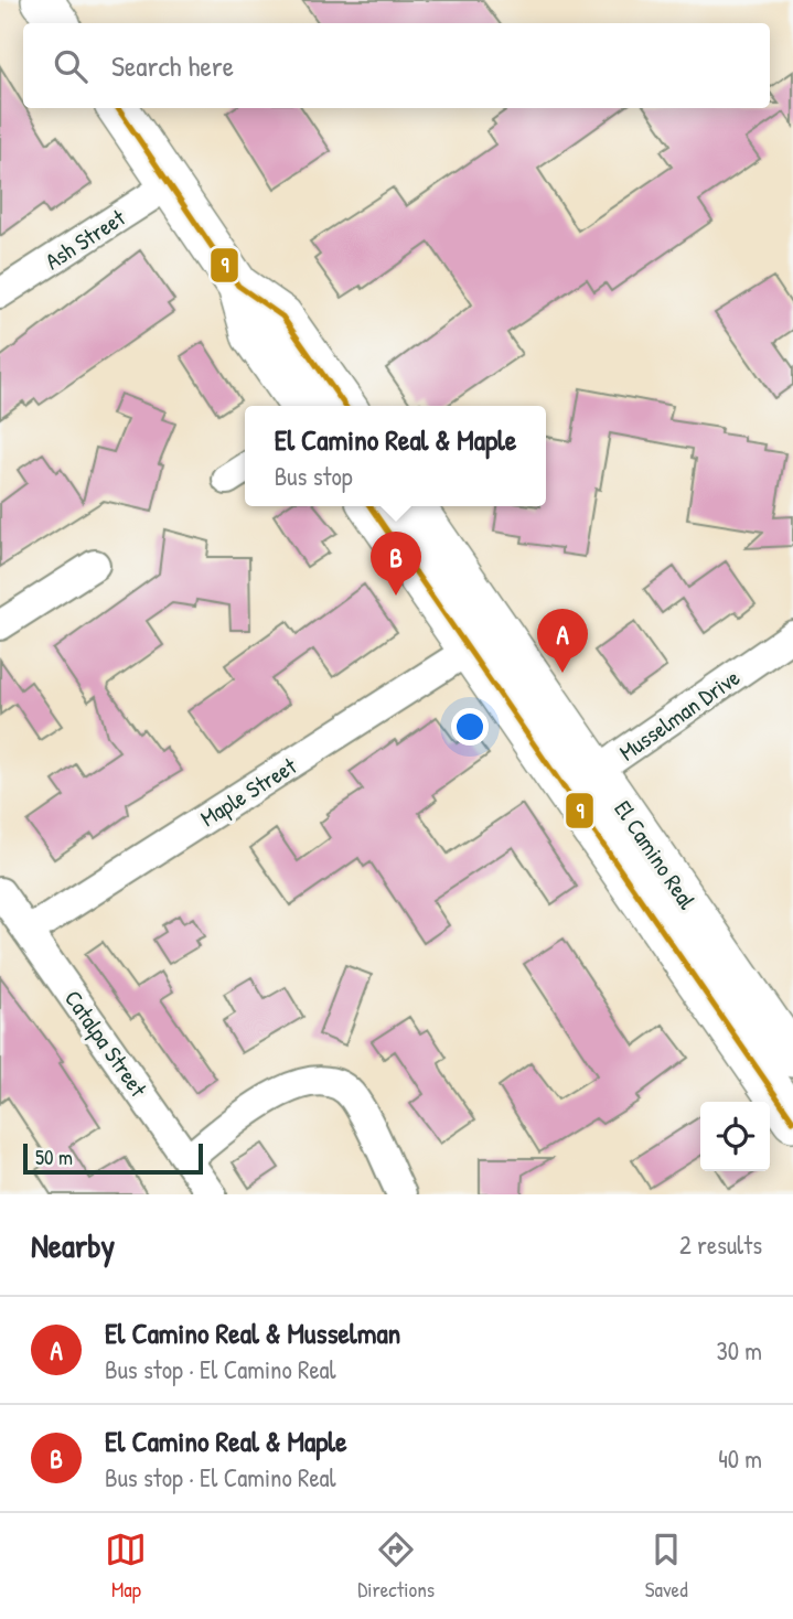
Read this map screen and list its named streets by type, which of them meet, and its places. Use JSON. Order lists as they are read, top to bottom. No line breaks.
{"streets":{"main road":["El Camino Real"],"street":["Ash Street","Musselman Drive","Maple Street","Catalpa Street"]},"crossings":[["Musselman Drive","El Camino Real"],["Maple Street","El Camino Real"],["Maple Street","Catalpa Street"]],"lines":["transit line 9"],"scale_bar":"50 m","page":{"search":"Search here","popup":["El Camino Real & Maple","Bus stop"],"pins":["B","A"],"scale":"50 m","heading":["Nearby","2 results"],"list":[{"mark":"A","name":"El Camino Real & Musselman","note":"Bus stop · El Camino Real","value":"30 m"},{"mark":"B","name":"El Camino Real & Maple","note":"Bus stop · El Camino Real","value":"40 m"}],"nav":["Map","Directions","Saved"]}}
